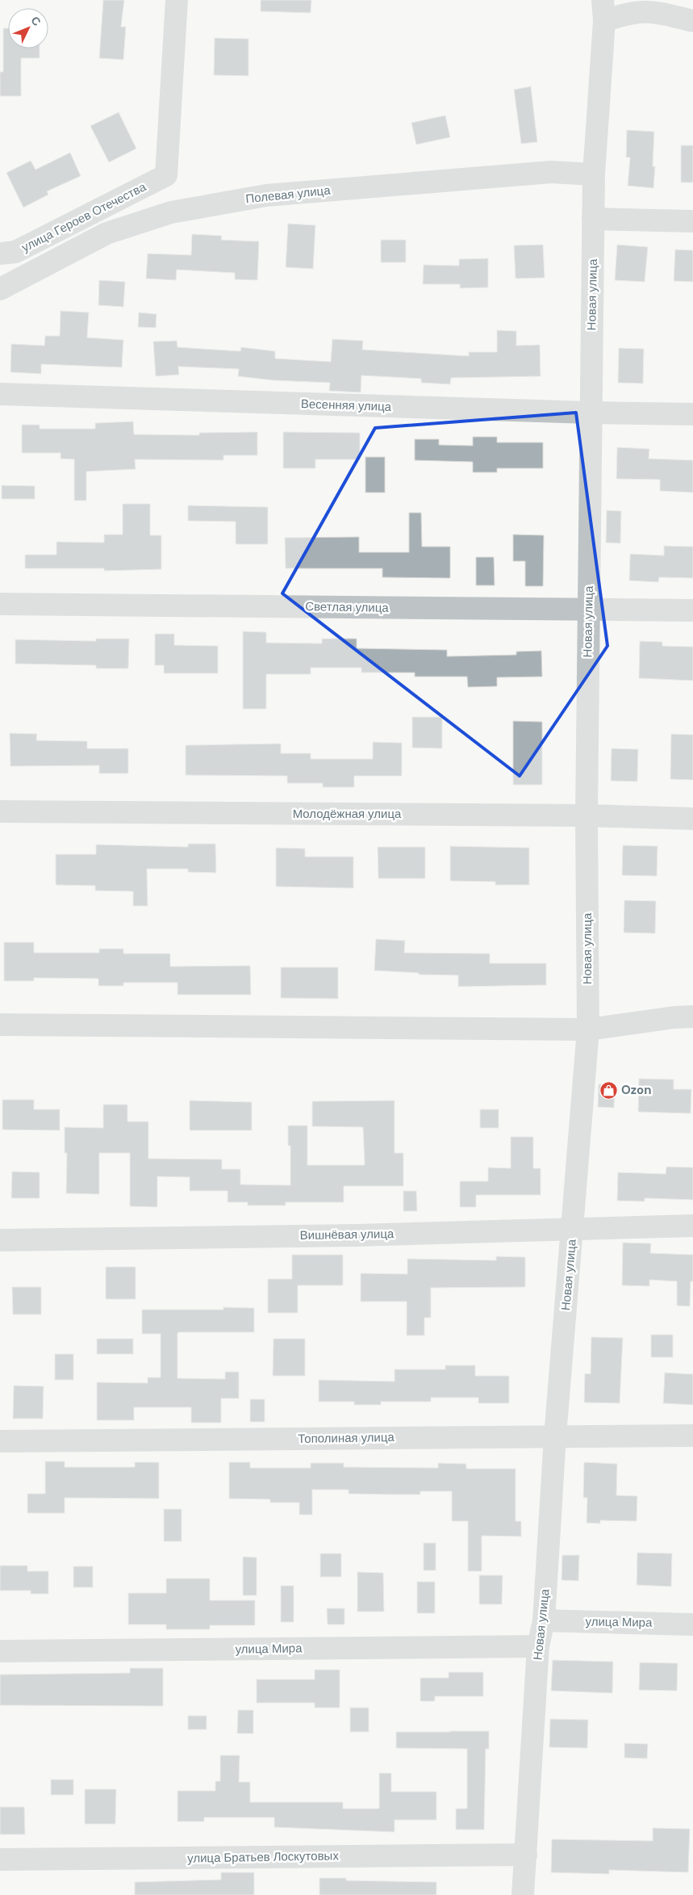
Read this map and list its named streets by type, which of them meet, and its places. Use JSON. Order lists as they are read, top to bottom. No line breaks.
{"streets":{"street":["Полевая улица","улица Героев Отечества","Новая улица","Весенняя улица","Светлая улица","Молодёжная улица","Вишнёвая улица","Тополиная улица","улица Мира","улица Братьев Лоскутовых"]},"crossings":[["Полевая улица","Новая улица"],["Новая улица","Весенняя улица"],["Новая улица","Светлая улица"],["Новая улица","Молодёжная улица"],["Новая улица","Вишнёвая улица"],["Новая улица","Тополиная улица"],["Новая улица","улица Мира"],["Новая улица","улица Братьев Лоскутовых"]],"places":{"shop":["Ozon"]},"north":"top right"}
